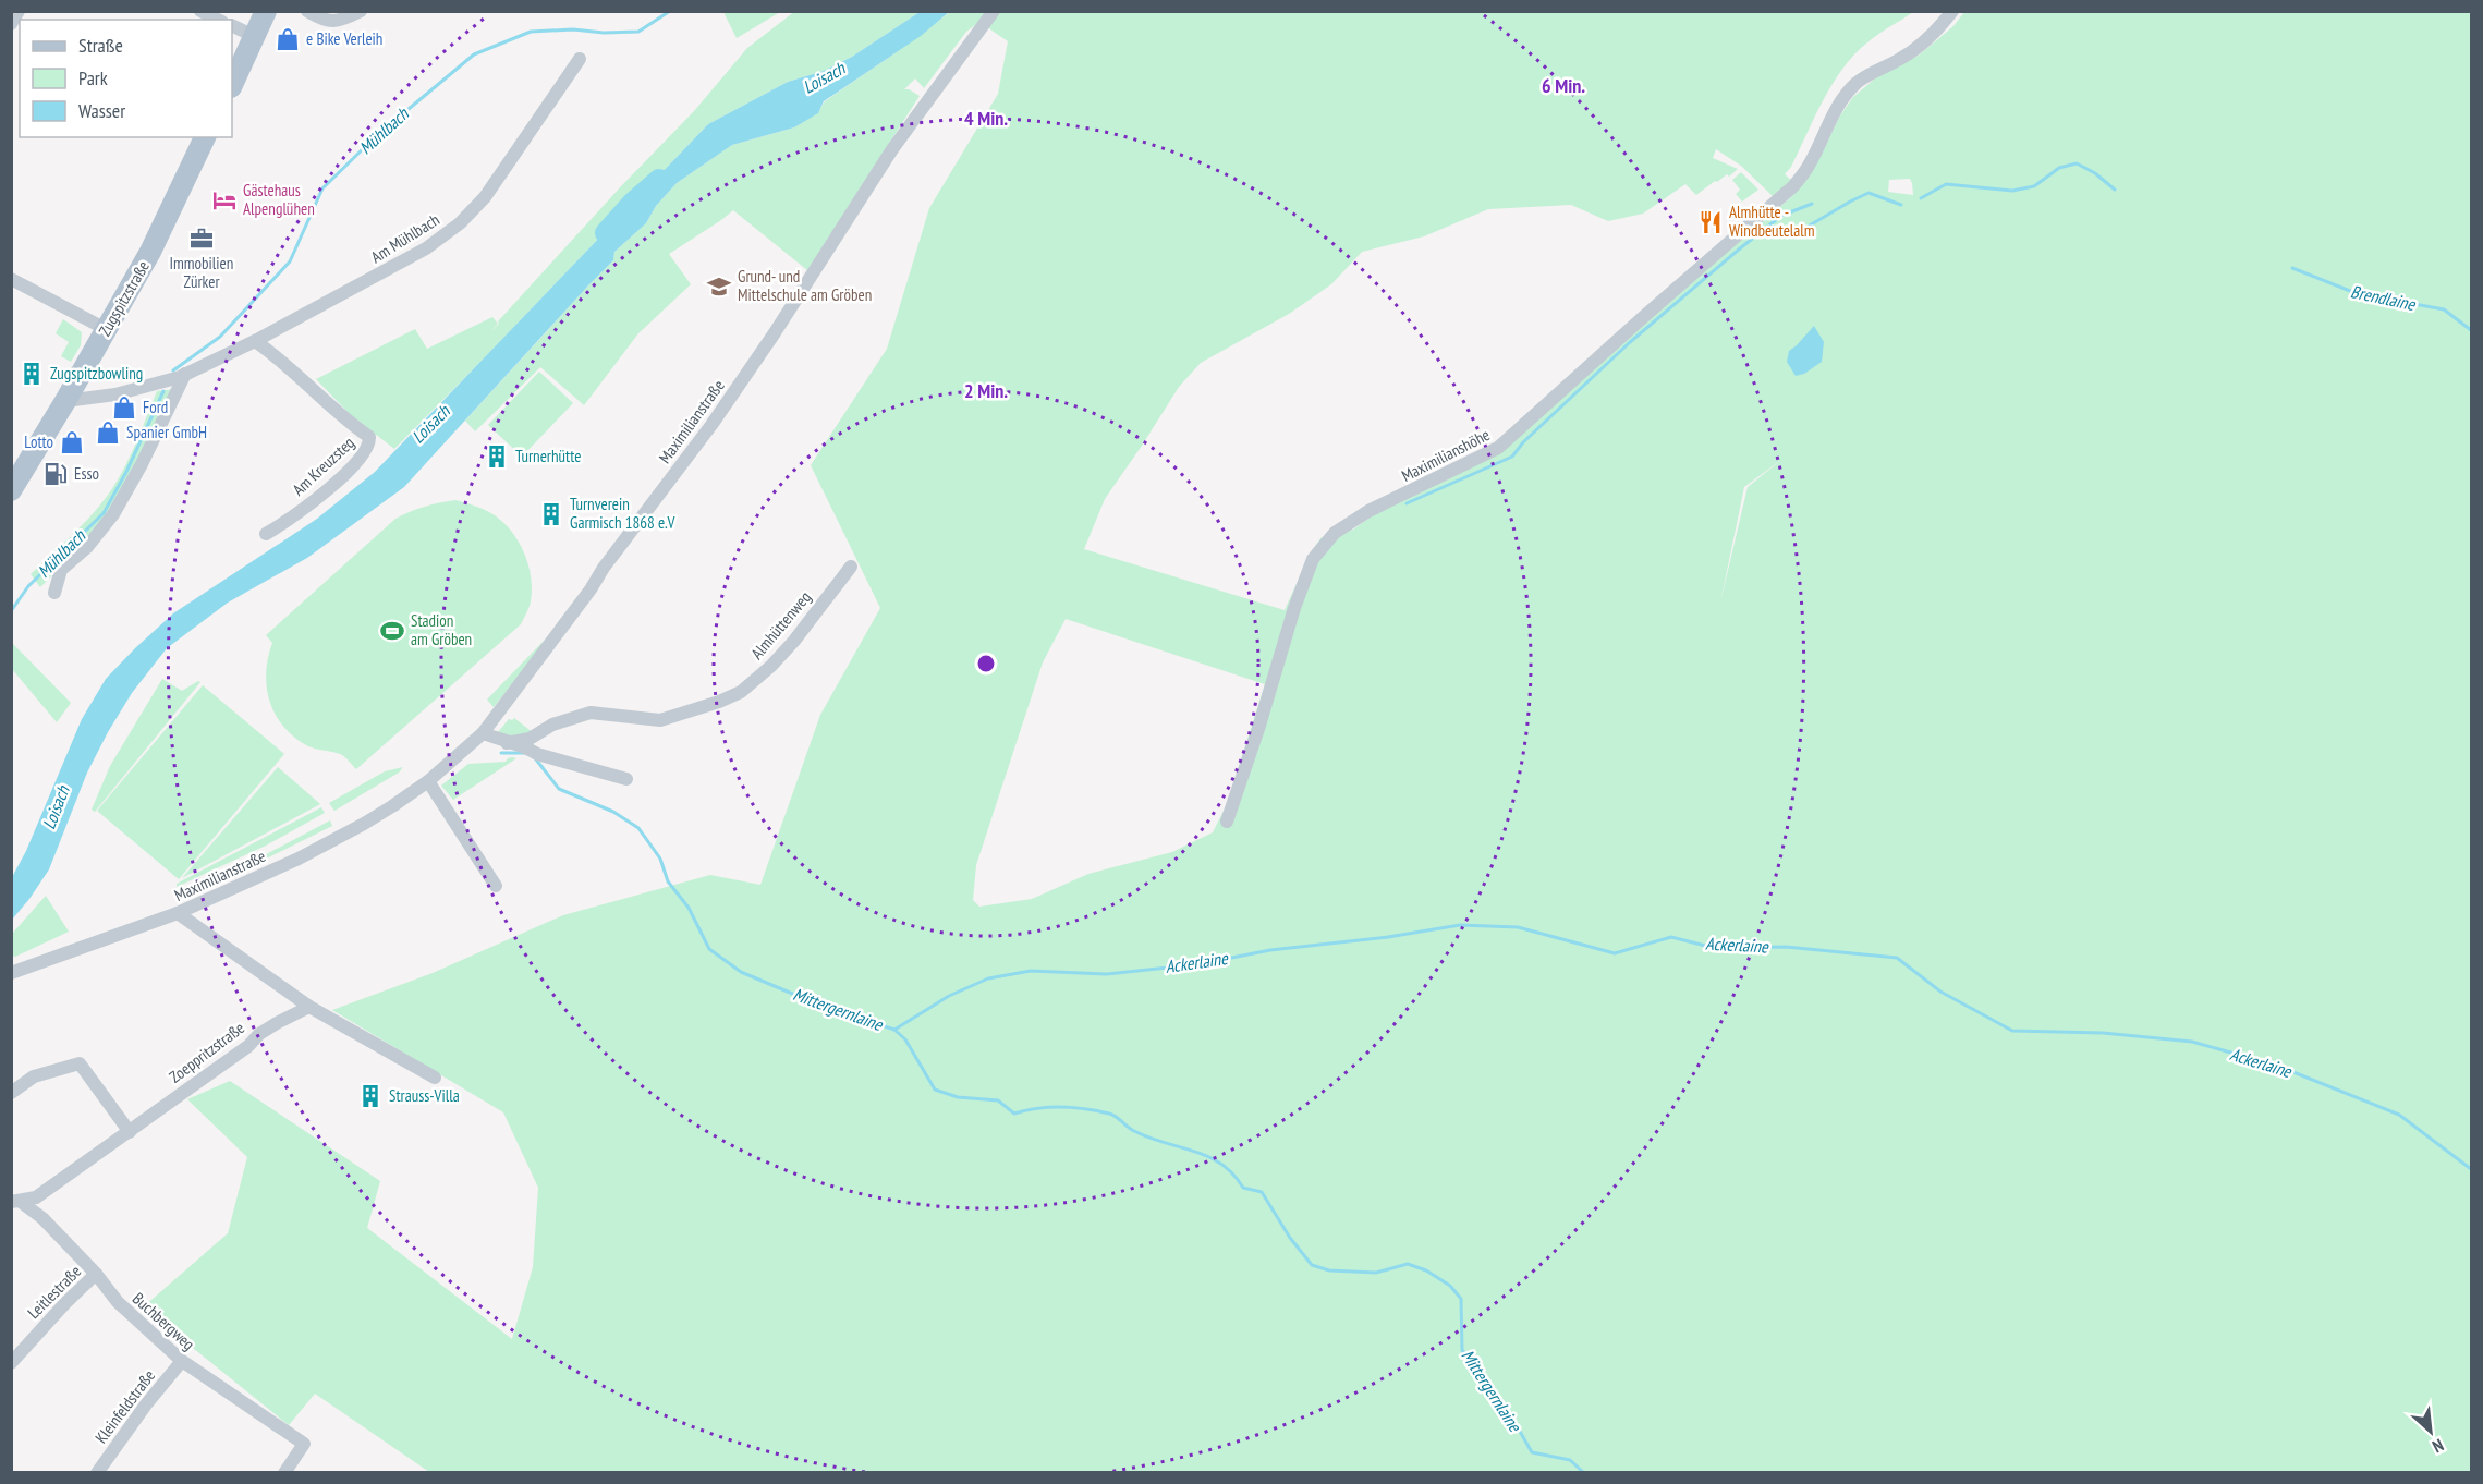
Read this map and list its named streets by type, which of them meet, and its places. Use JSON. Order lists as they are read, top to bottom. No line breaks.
{"streets":{"main road":["Zugspitzstraße"],"street":["Am Mühlbach","Maximilianstraße","Maximilianshöhe","Am Kreuzsteg","Almhüttenweg","Zoeppritzstraße","Leitlestraße","Buchbergweg","Kleinfeldstraße"]},"crossings":[["Am Mühlbach","Zugspitzstraße"],["Am Mühlbach","Am Kreuzsteg"],["Zoeppritzstraße","Buchbergweg"],["Leitlestraße","Buchbergweg"],["Buchbergweg","Kleinfeldstraße"]],"water":["Loisach","Mühlbach","Brendlaine","Ackerlaine","Mittergernlaine"],"places":{"shop":["e Bike Verleih","Ford","Spanier GmbH","Lotto"],"hotel":["Gästehaus Alpenglühen"],"restaurant":["Almhütte - Windbeutelalm"],"office":["Immobilien Zürker"],"school or university":["Grund- und Mittelschule am Gröben"],"building":["Zugspitzbowling","Turnerhütte","Turnverein Garmisch 1868 e.V","Strauss-Villa"],"fuel station":["Esso"],"sports":["Stadion am Gröben"]},"legend":["Straße","Park","Wasser"],"north":"bottom right","rings":["6 Min.","4 Min.","2 Min."]}
